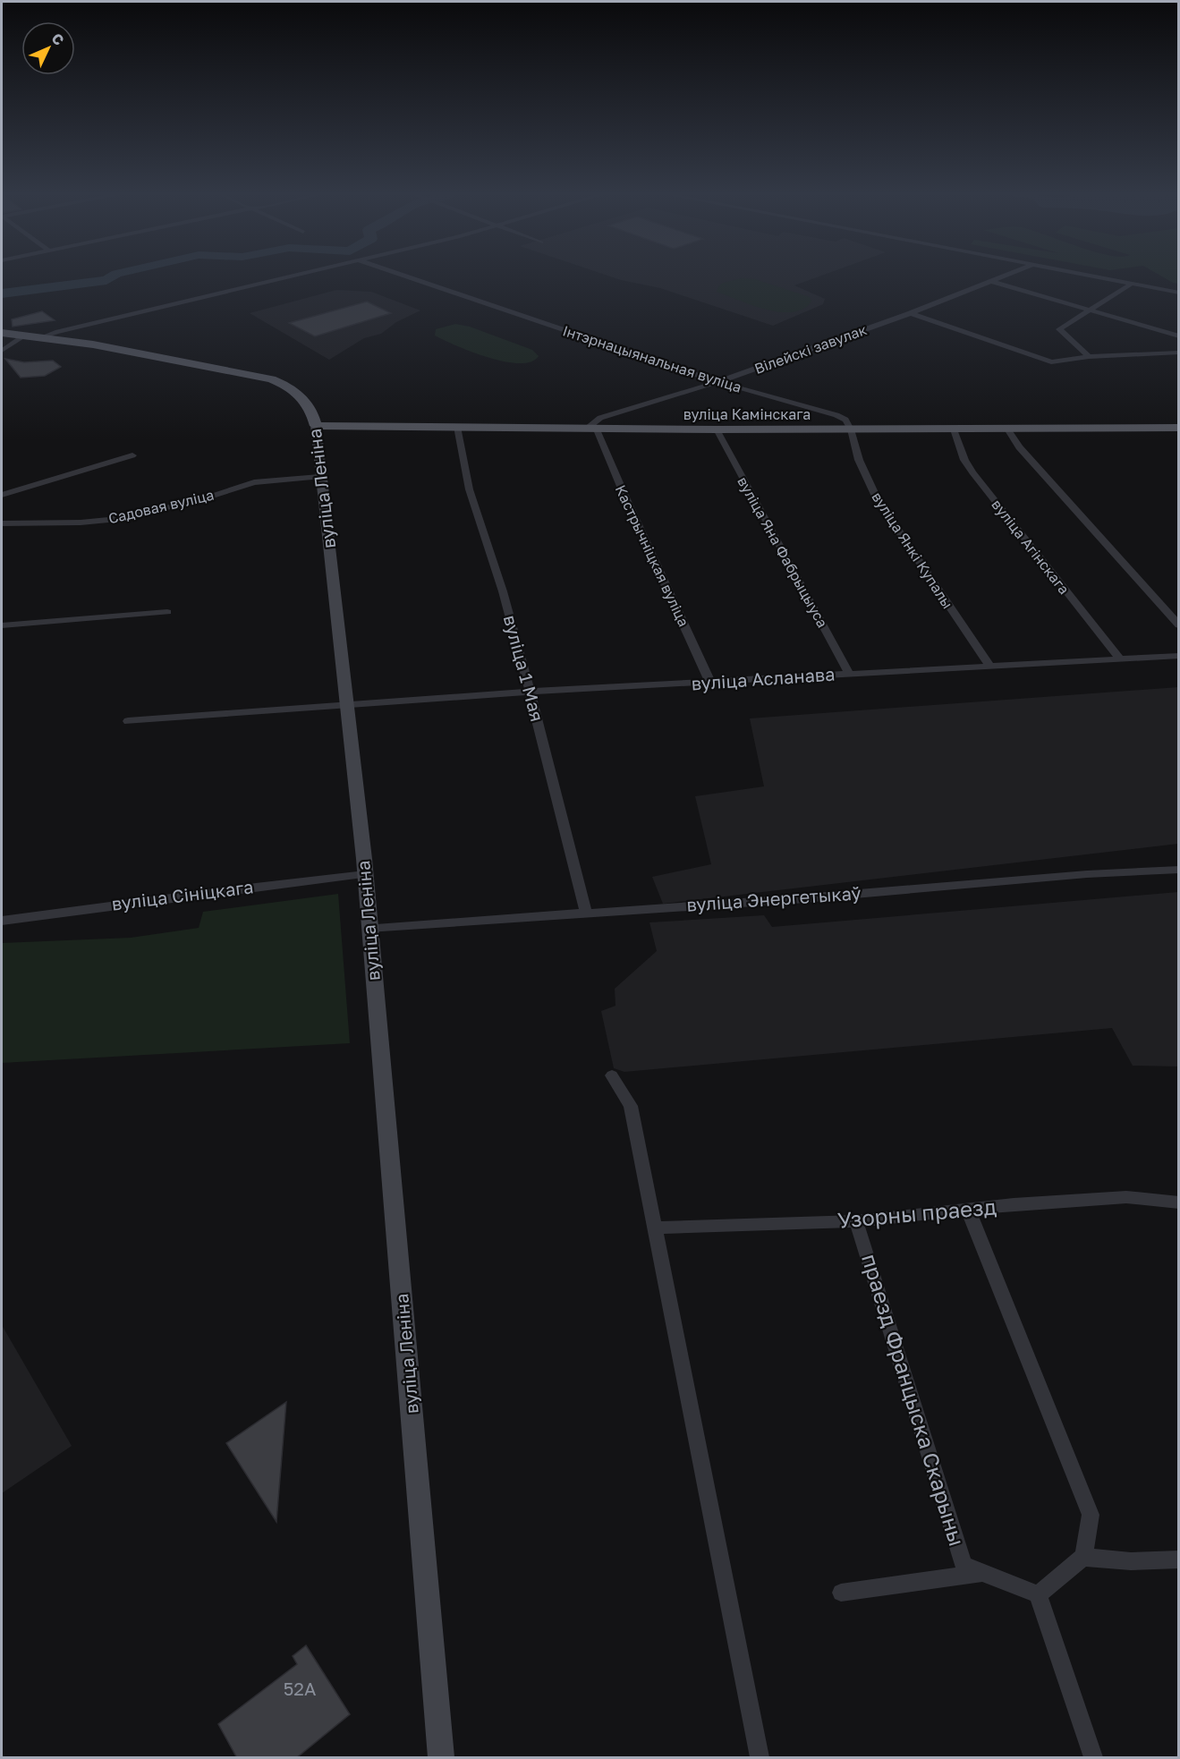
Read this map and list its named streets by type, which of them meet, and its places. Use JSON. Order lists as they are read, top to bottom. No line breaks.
{"streets":{"main road":["вуліца Камінскага","вуліца Леніна"],"street":["Вілейскі завулак","Інтэрнацыянальная вуліца","Садовая вуліца","вуліца Агінскага","вуліца Янкі Купалы","вуліца Яна Фабрыцыуса","Кастрычніцкая вуліца","вуліца 1 Мая","вуліца Асланава","вуліца Сініцкага","вуліца Энергетыкаў","Узорны праезд","праезд Францыска Скарыны"]},"crossings":[["Вілейскі завулак","Інтэрнацыянальная вуліца"],["Вілейскі завулак","вуліца Камінскага"],["Вілейскі завулак","Кастрычніцкая вуліца"],["Інтэрнацыянальная вуліца","вуліца Камінскага"],["Інтэрнацыянальная вуліца","вуліца Янкі Купалы"],["вуліца Камінскага","вуліца Леніна"],["вуліца Камінскага","вуліца Агінскага"],["вуліца Камінскага","вуліца Янкі Купалы"],["вуліца Камінскага","вуліца Яна Фабрыцыуса"],["вуліца Камінскага","Кастрычніцкая вуліца"],["вуліца Камінскага","вуліца 1 Мая"],["вуліца Леніна","Садовая вуліца"],["вуліца Леніна","вуліца Асланава"],["вуліца Леніна","вуліца Сініцкага"],["вуліца Леніна","вуліца Энергетыкаў"],["вуліца Агінскага","вуліца Асланава"],["вуліца Янкі Купалы","вуліца Асланава"],["вуліца Яна Фабрыцыуса","вуліца Асланава"],["Кастрычніцкая вуліца","вуліца Асланава"],["вуліца 1 Мая","вуліца Асланава"],["вуліца 1 Мая","вуліца Энергетыкаў"],["Узорны праезд","праезд Францыска Скарыны"]],"house_numbers":["52А"],"north":"top right"}
